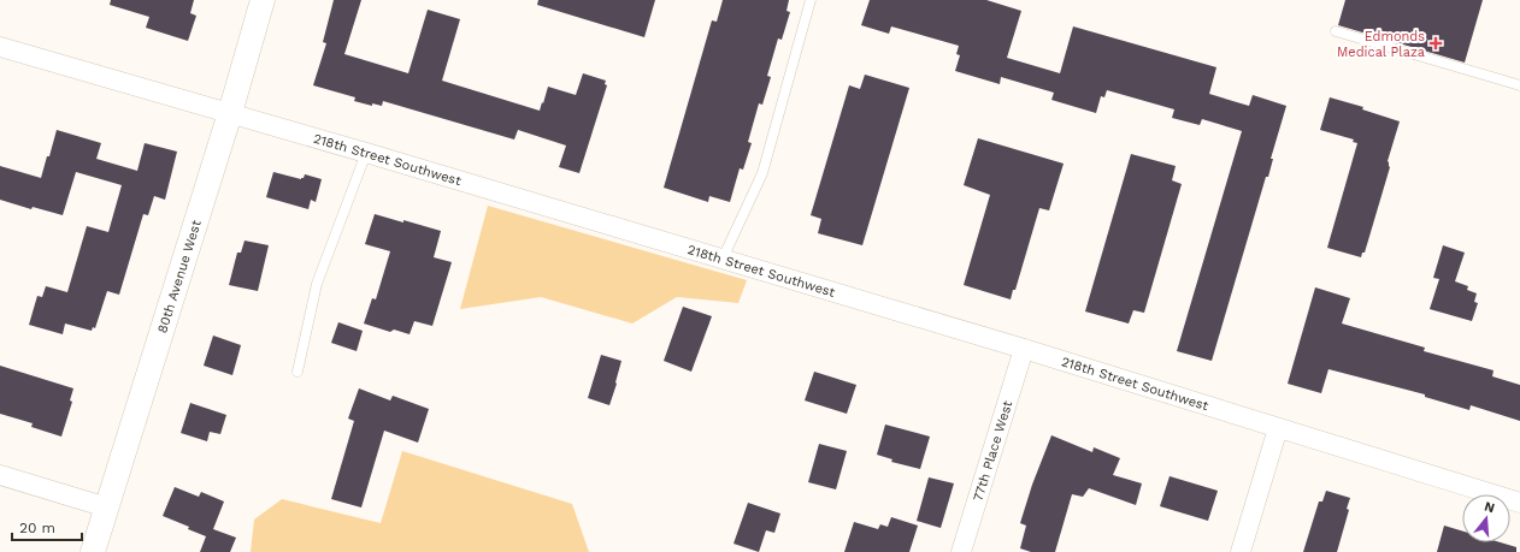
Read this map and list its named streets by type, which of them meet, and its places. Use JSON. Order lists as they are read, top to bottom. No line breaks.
{"streets":{"street":["218th Street Southwest","80th Avenue West","77th Place West"]},"crossings":[["218th Street Southwest","80th Avenue West"],["218th Street Southwest","77th Place West"]],"places":{"health":["Edmonds Medical Plaza"]},"scale_bar":"20 m","north":"top"}
